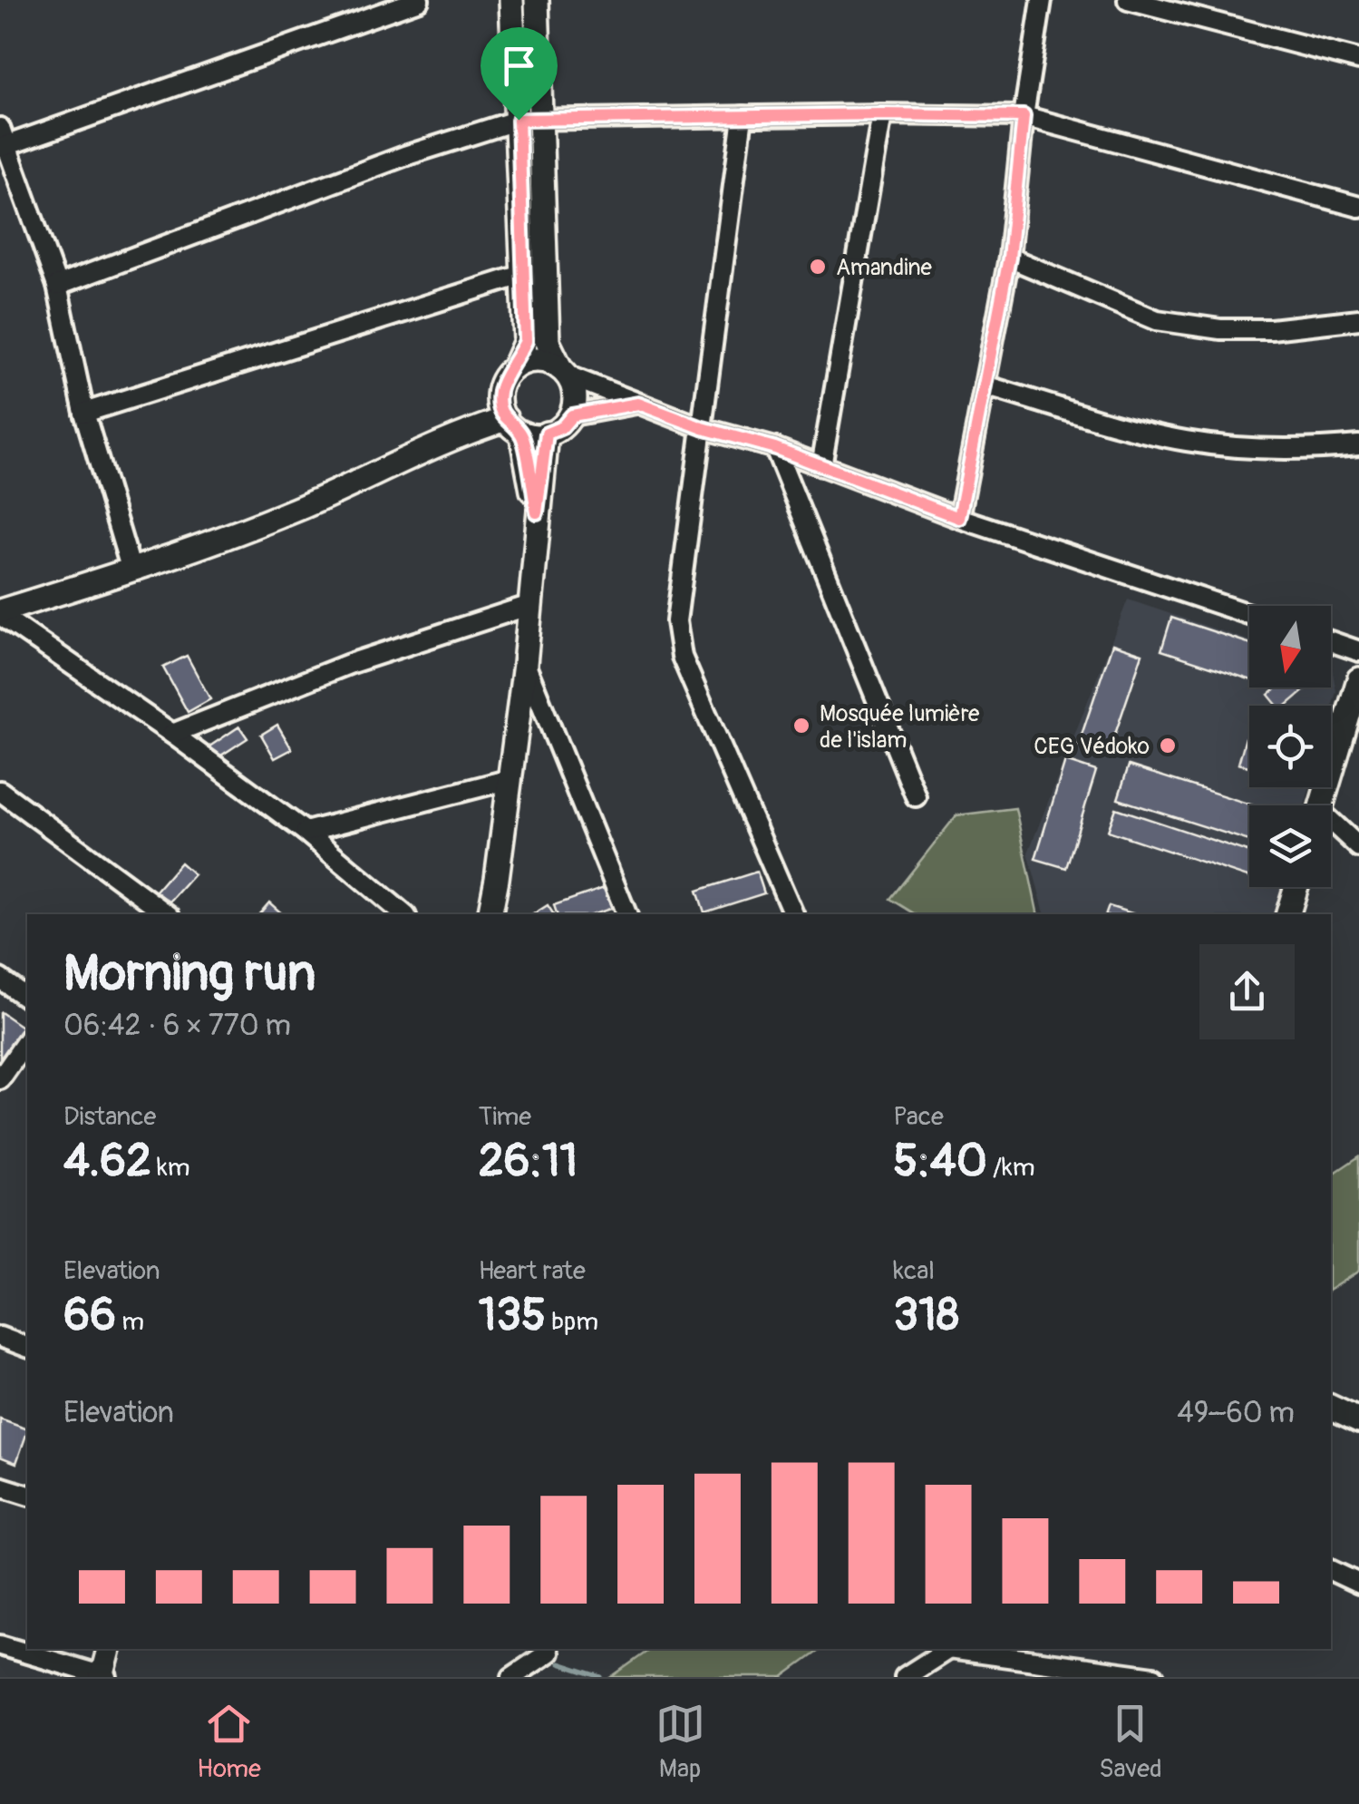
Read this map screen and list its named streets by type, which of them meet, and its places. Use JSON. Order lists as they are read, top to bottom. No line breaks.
{"places":["Amandine","Mosquée lumière de l'islam","CEG Védoko"],"north":"bottom","page":{"heading":["Morning run","06:42 · 6 × 770 m"],"stats":[["Distance","4.62 km"],["Time","26:11"],["Pace","5:40 /km"],["Elevation","66 m"],["Heart rate","135 bpm"],["kcal","318"]],"chart":["Elevation","49–60 m"],"tabs":["Home","Map","Saved"]}}
